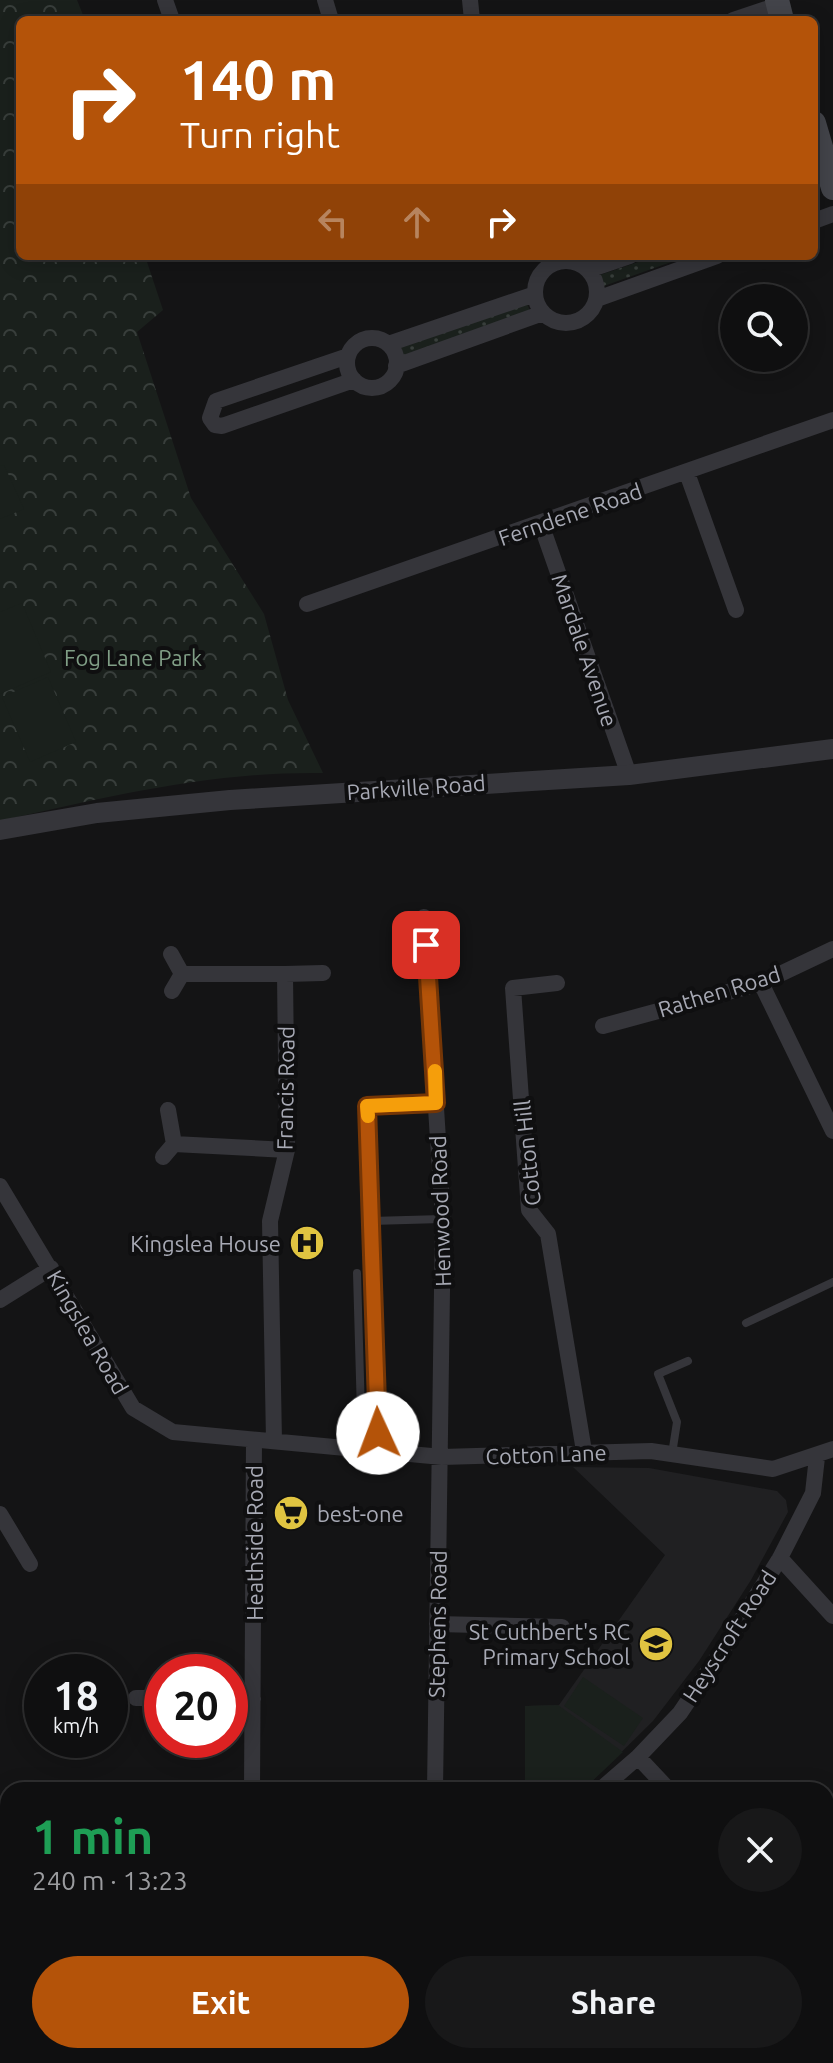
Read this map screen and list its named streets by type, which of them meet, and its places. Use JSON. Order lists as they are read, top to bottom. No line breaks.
{"streets":{"street":["Ferndene Road","Mardale Avenue","Parkville Road","Rathen Road","Francis Road","Cotton Hill","Henwood Road","Kingslea Road","Cotton Lane","Heathside Road","Stephens Road","Heyscroft Road"]},"crossings":[["Ferndene Road","Mardale Avenue"],["Mardale Avenue","Parkville Road"],["Francis Road","Cotton Lane"],["Cotton Hill","Cotton Lane"],["Henwood Road","Cotton Lane"],["Henwood Road","Stephens Road"],["Kingslea Road","Cotton Lane"],["Kingslea Road","Heathside Road"],["Cotton Lane","Heathside Road"],["Cotton Lane","Stephens Road"],["Cotton Lane","Heyscroft Road"]],"parks":["Fog Lane Park"],"places":{"hospital":["Kingslea House"],"supermarket":["best-one"],"school or university":["St Cuthbert's RC Primary School"]},"page":{"turn":["140 m","Turn right"],"speed":"18 km/h","limit":"20","heading":["1 min","240 m · 13:23"],"buttons":["Exit","Share"]}}
